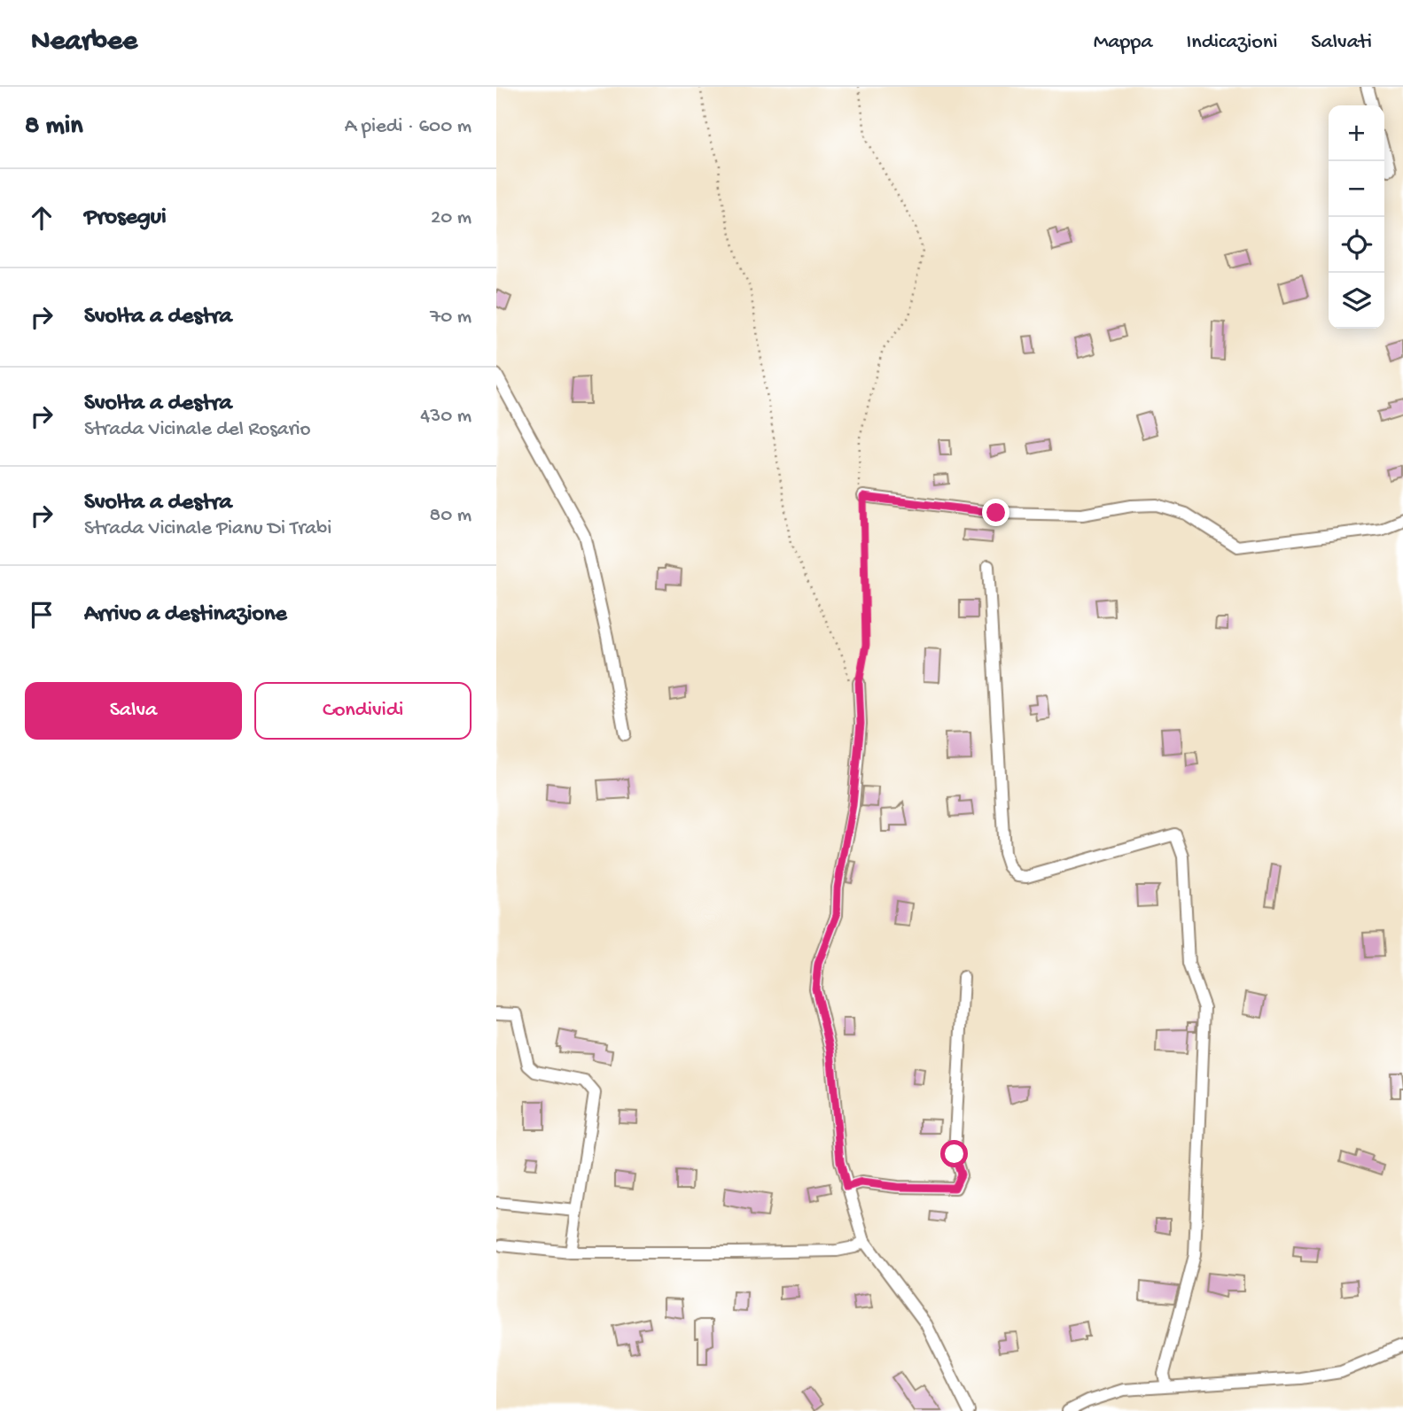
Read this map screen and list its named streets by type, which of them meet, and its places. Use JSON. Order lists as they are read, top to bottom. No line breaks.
{"page":{"header":"Nearbee","nav":["Mappa","Indicazioni","Salvati"],"heading":["8 min","A piedi · 600 m"],"map_buttons":["+","−"],"list":[["Prosegui","20 m"],["Svolta a destra","70 m"],["Svolta a destra","Strada Vicinale del Rosario","430 m"],["Svolta a destra","Strada Vicinale Pianu Di Trabi","80 m"],"Arrivo a destinazione"],"buttons":["Salva","Condividi"]}}
